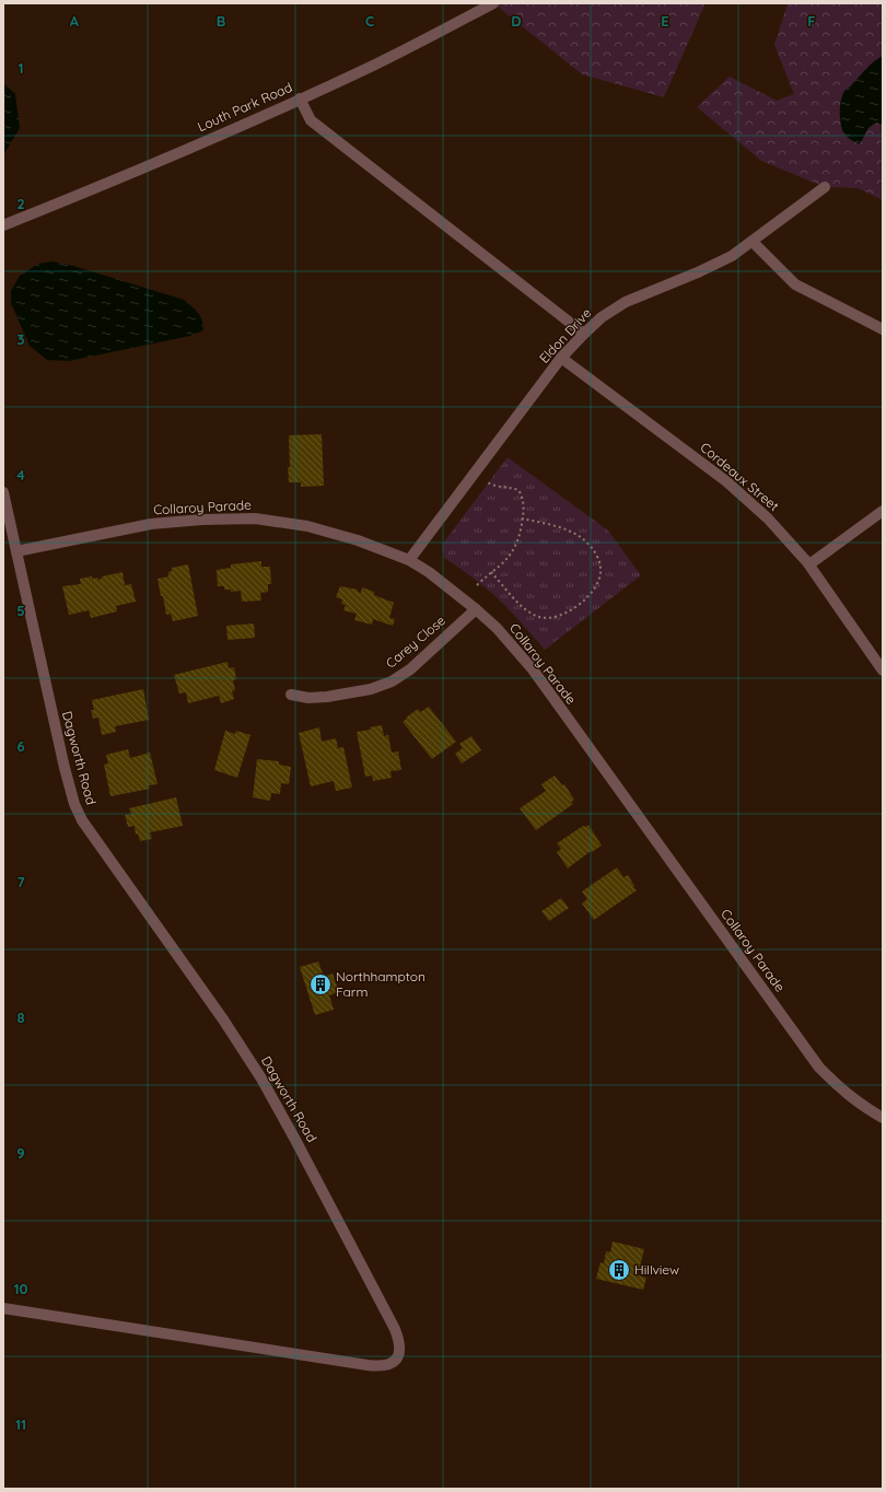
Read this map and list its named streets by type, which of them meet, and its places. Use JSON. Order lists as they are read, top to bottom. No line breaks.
{"streets":{"street":["Louth Park Road","Eldon Drive","Cordeaux Street","Collaroy Parade","Carey Close","Dagworth Road"]},"crossings":[["Eldon Drive","Cordeaux Street"],["Eldon Drive","Collaroy Parade"],["Collaroy Parade","Carey Close"],["Collaroy Parade","Dagworth Road"]],"places":{"building":["Northhampton Farm","Hillview"]},"grid":{"columns":["A","B","C","D","E","F"],"rows":["1","2","3","4","5","6","7","8","9","10","11"]}}
